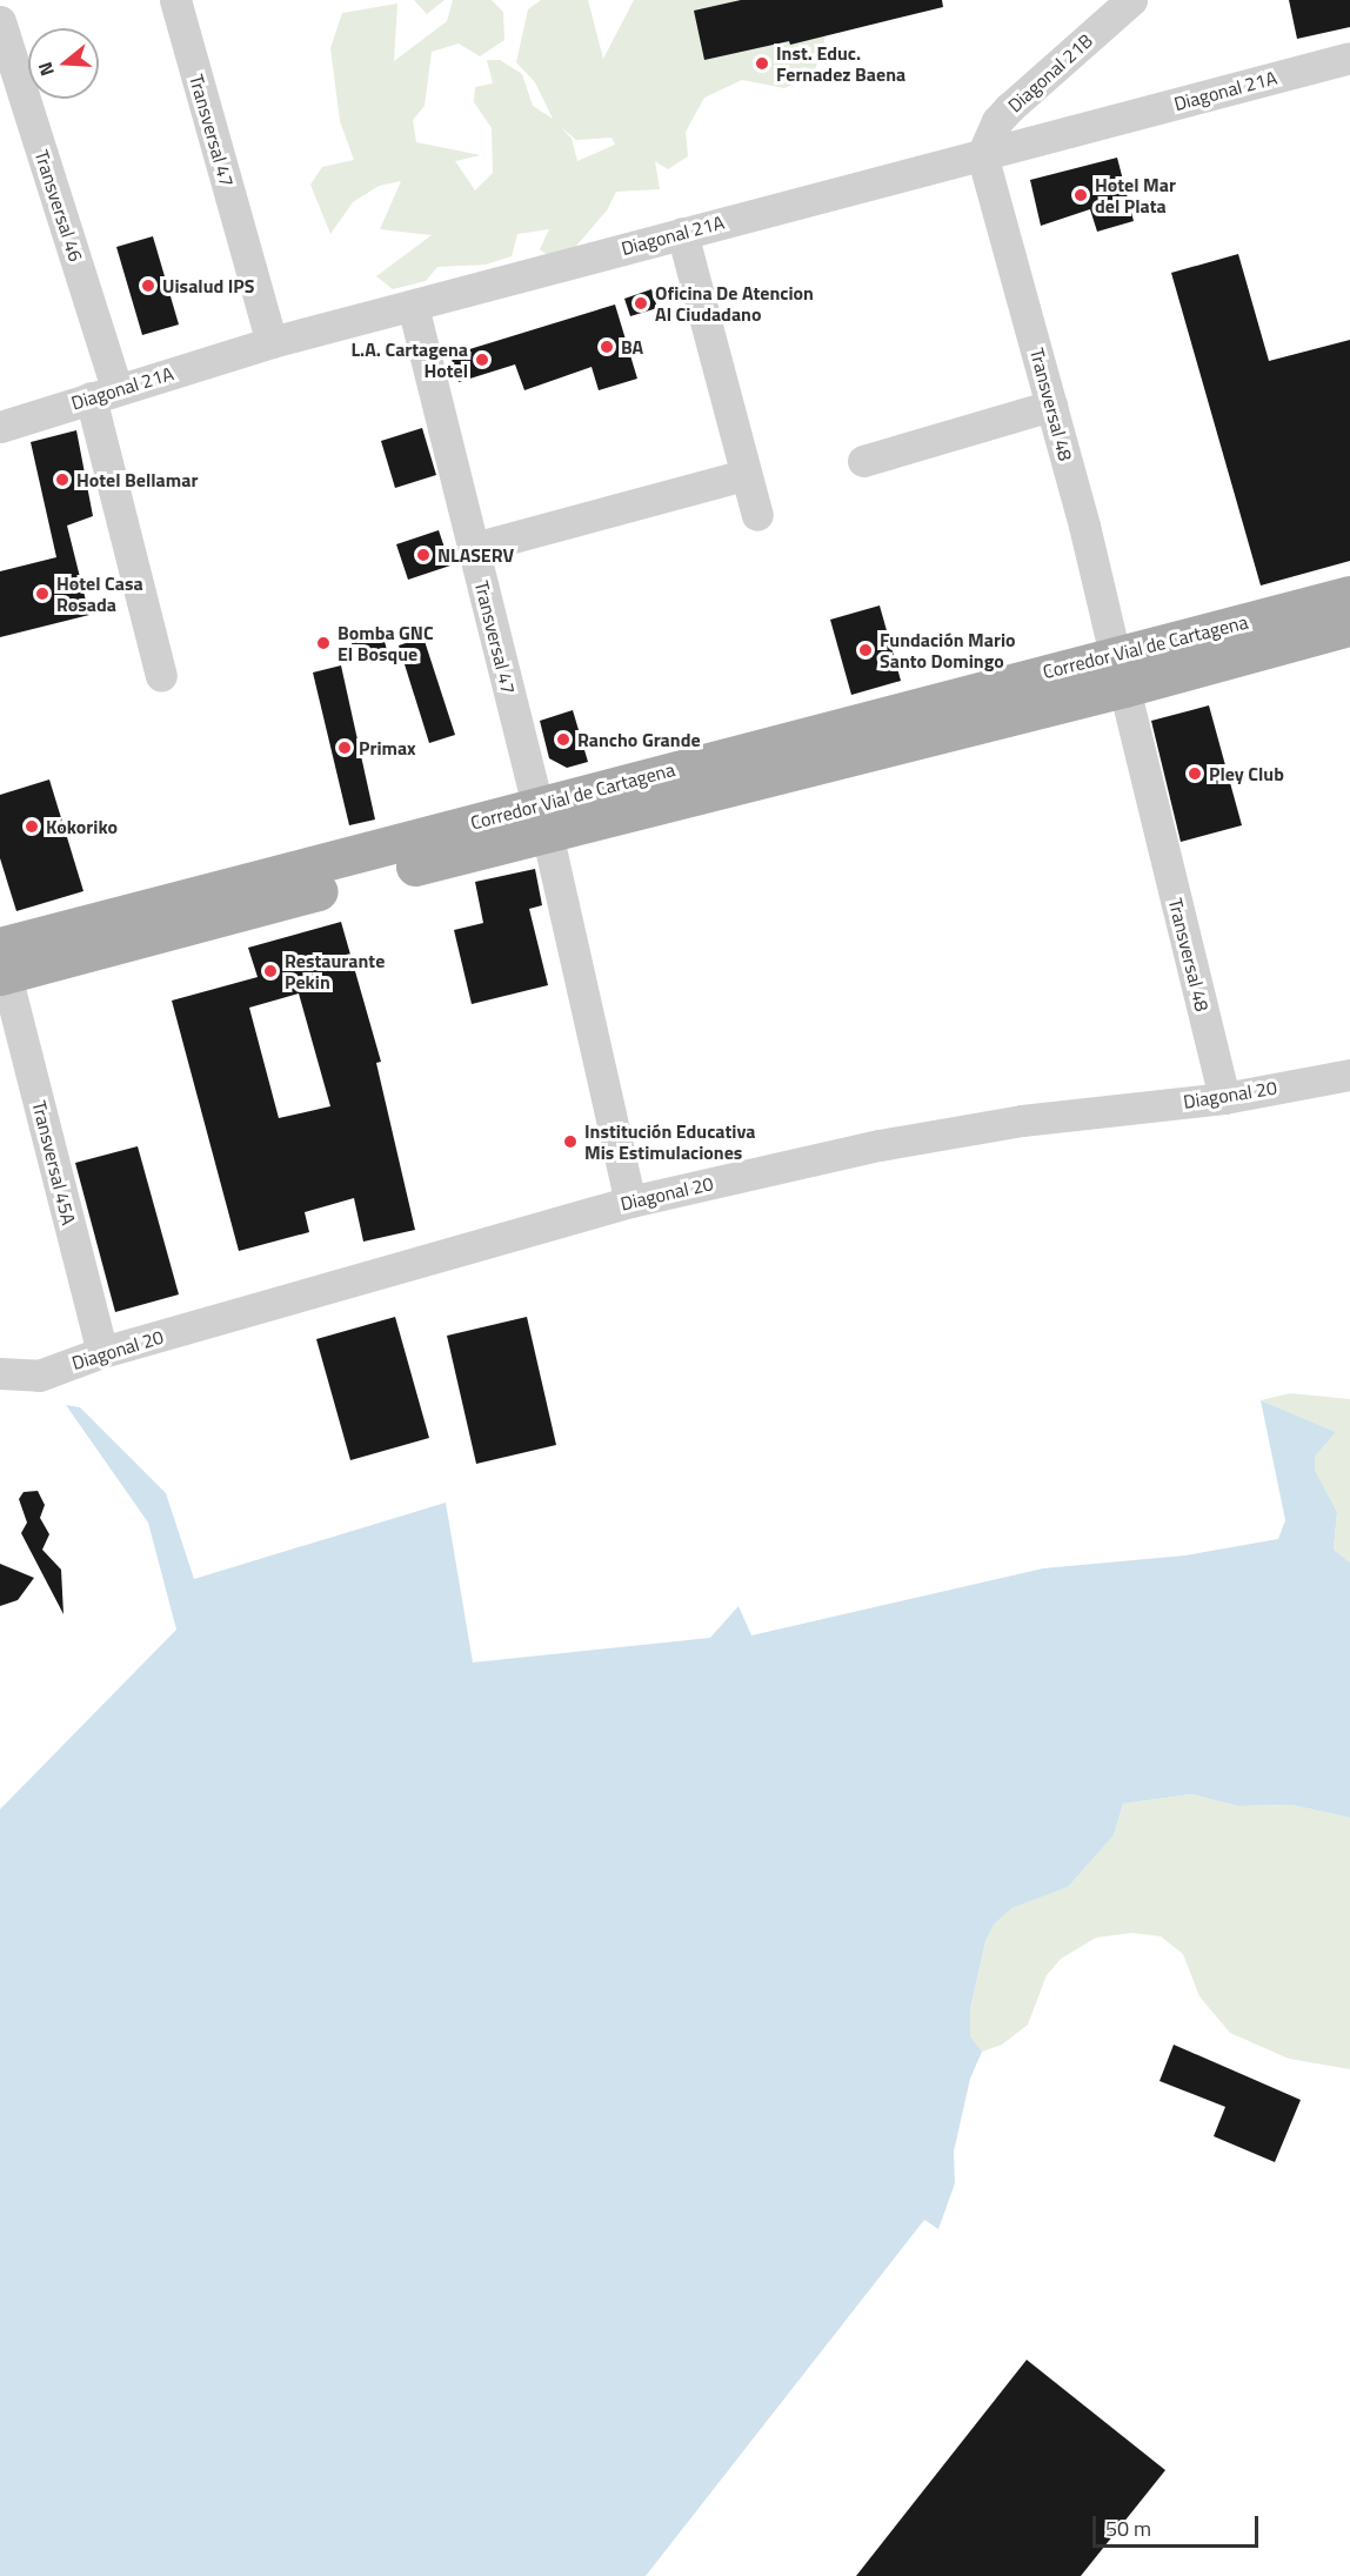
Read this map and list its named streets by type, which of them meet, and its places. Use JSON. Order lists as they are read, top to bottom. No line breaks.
{"streets":{"main road":["Corredor Vial de Cartagena"],"street":["Diagonal 21B","Diagonal 21A","Transversal 47","Transversal 46","Transversal 48","Diagonal 20","Transversal 45A"]},"crossings":[["Diagonal 21B","Diagonal 21A"],["Diagonal 21B","Transversal 48"],["Diagonal 21A","Transversal 47"],["Diagonal 21A","Transversal 46"],["Diagonal 21A","Transversal 48"],["Transversal 47","Corredor Vial de Cartagena"],["Transversal 47","Diagonal 20"],["Transversal 48","Corredor Vial de Cartagena"],["Transversal 48","Diagonal 20"],["Corredor Vial de Cartagena","Transversal 45A"],["Diagonal 20","Transversal 45A"]],"places":["Inst. Educ. Fernadez Baena","Hotel Mar del Plata","Uisalud IPS","Oficina De Atencion Al Ciudadano","BA","L.A. Cartagena Hotel","Hotel Bellamar","NLASERV","Hotel Casa Rosada","Bomba GNC El Bosque","Fundación Mario Santo Domingo","Rancho Grande","Primax","Pley Club","Kokoriko","Restaurante Pekin","Institución Educativa Mis Estimulaciones"],"scale_bar":"50 m","north":"left"}
